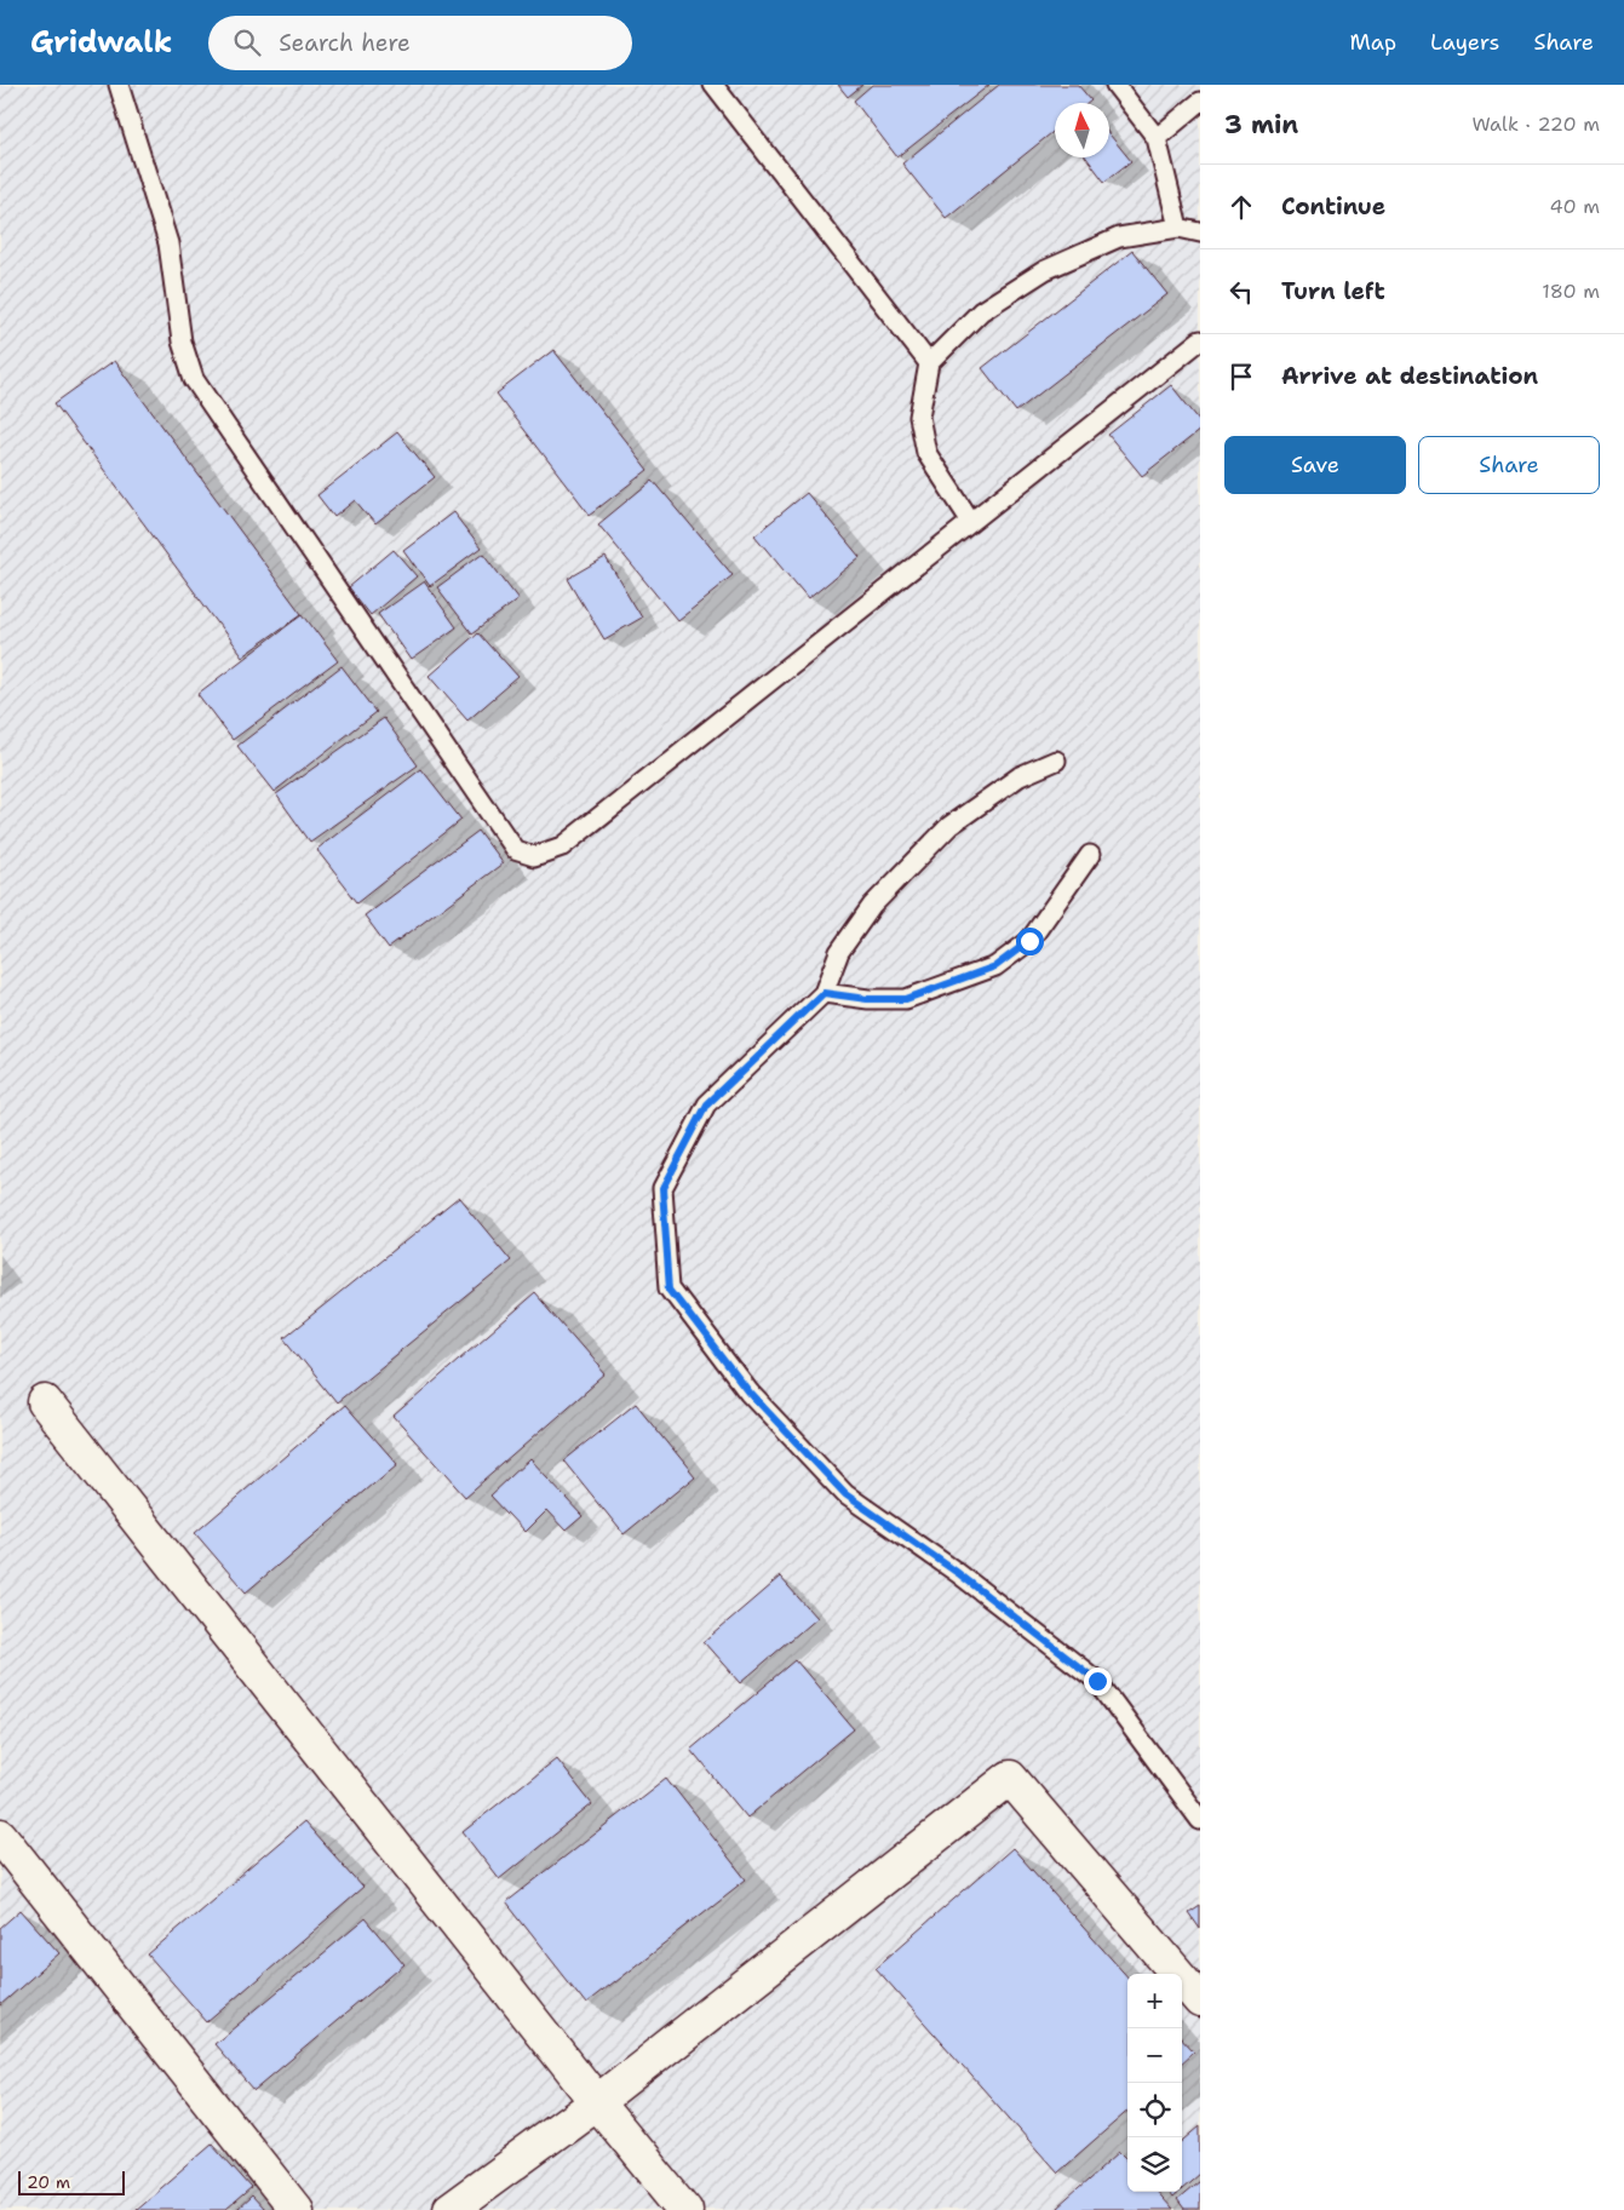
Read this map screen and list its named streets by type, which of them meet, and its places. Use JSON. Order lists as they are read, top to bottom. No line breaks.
{"scale_bar":"20 m","north":"top","page":{"header":"Gridwalk","search":"Search here","nav":["Map","Layers","Share"],"heading":["3 min","Walk · 220 m"],"list":[["Continue","40 m"],["Turn left","180 m"],"Arrive at destination"],"buttons":["Save","Share"],"map_buttons":["+","−"],"scale":"20 m"}}
